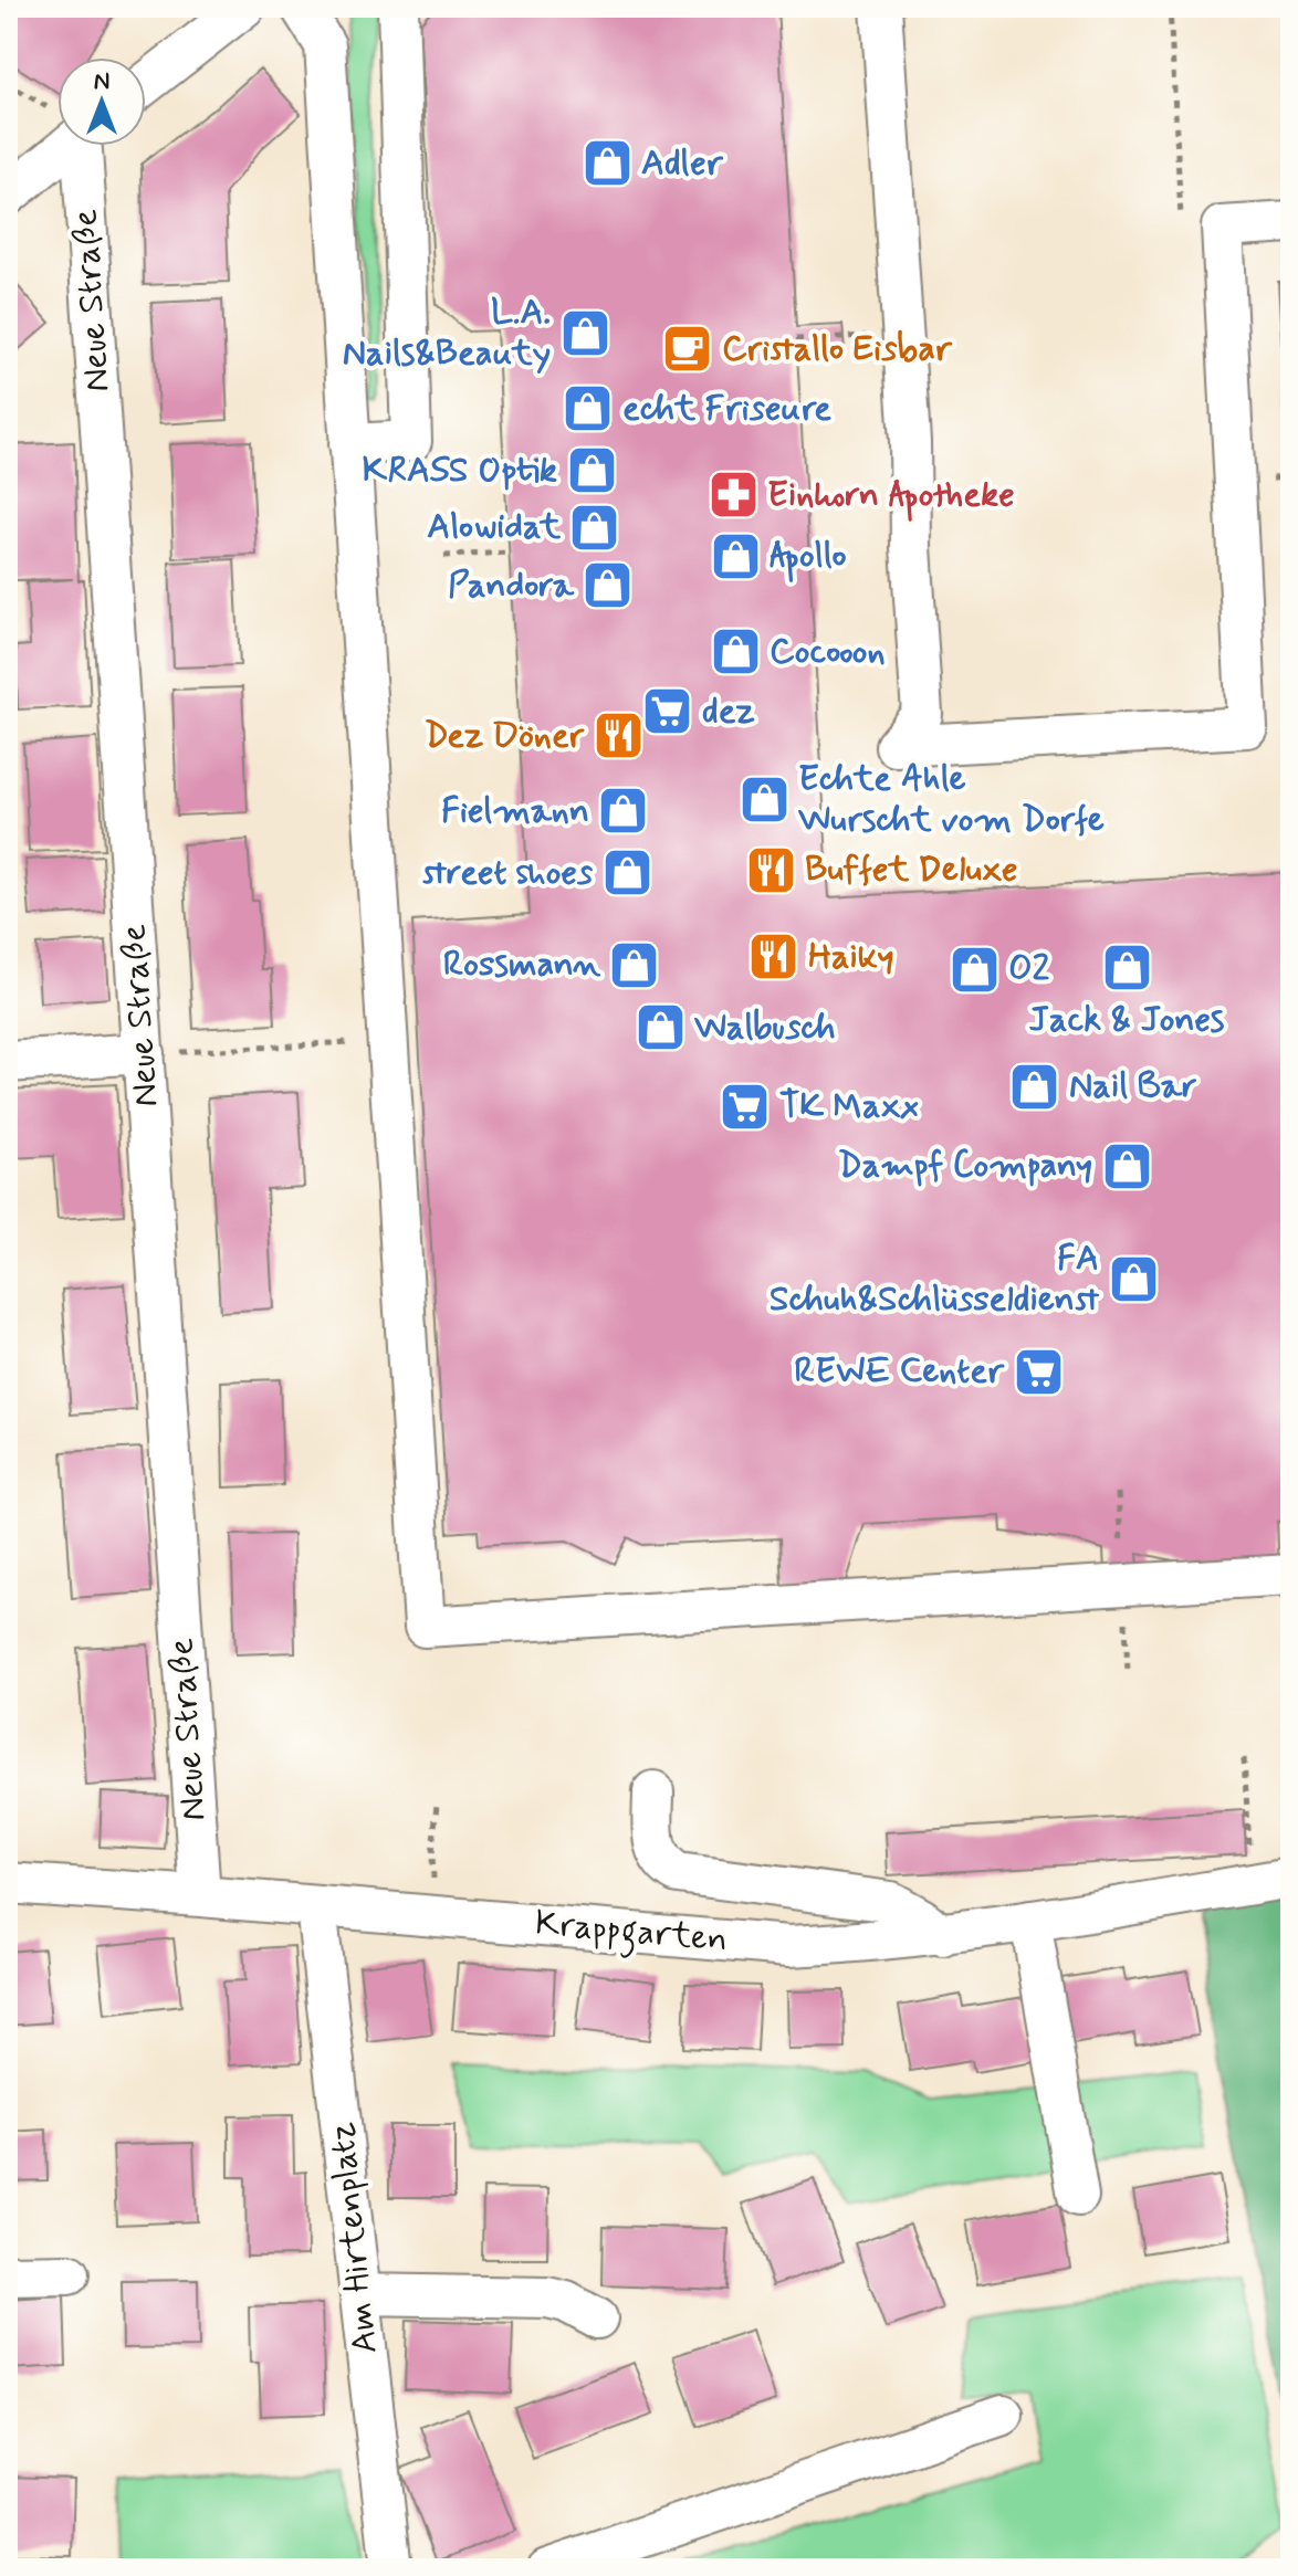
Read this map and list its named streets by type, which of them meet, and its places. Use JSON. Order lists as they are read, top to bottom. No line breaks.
{"streets":{"street":["Neue Straße","Krappgarten","Am Hirtenplatz"]},"crossings":[["Neue Straße","Krappgarten"],["Krappgarten","Am Hirtenplatz"]],"places":{"shop":["Adler","L.A. Nails&Beauty","echt Friseure","KRASS Optik","Alowidat","Apollo","Pandora","Cocooon","Echte Ahle Wurscht vom Dorfe","Fielmann","street shoes","Rossmann","Jack & Jones","O2","Walbusch","Nail Bar","Dampf Company","FA Schuh&Schlüsseldienst"],"cafe":["Cristallo Eisbar"],"pharmacy":["Einhorn Apotheke"],"supermarket":["dez","TK Maxx","REWE Center"],"restaurant":["Dez Döner","Buffet Deluxe","Haiky"]},"north":"top"}
